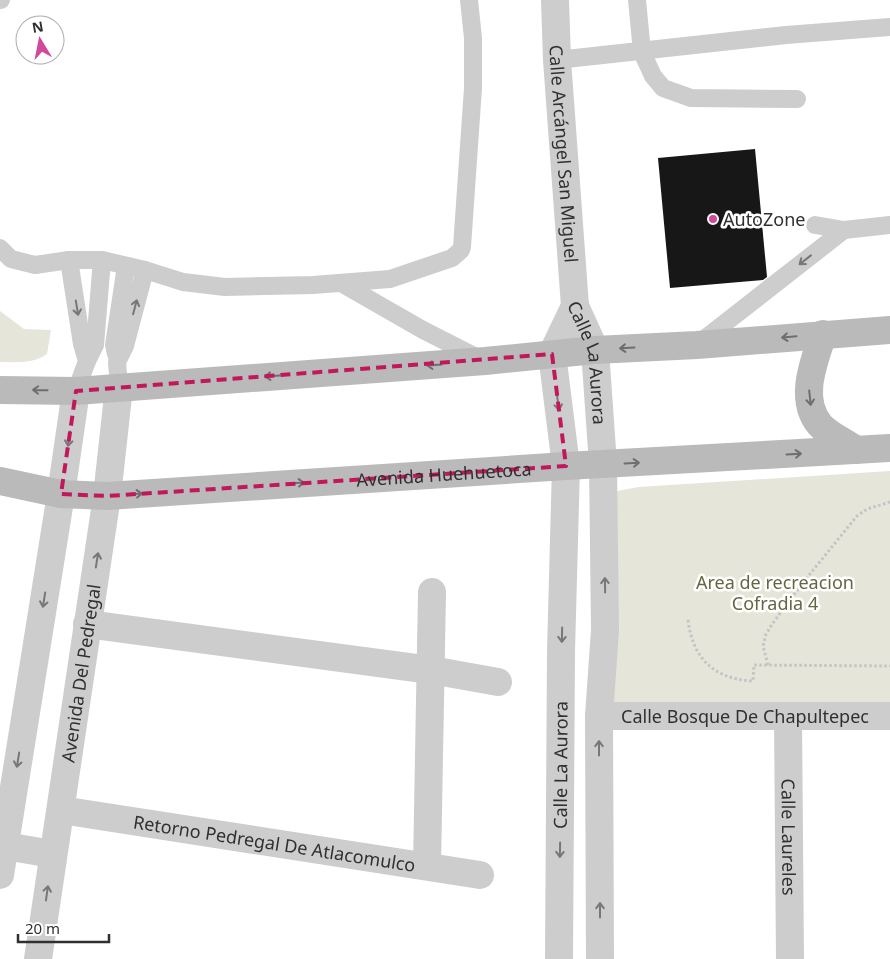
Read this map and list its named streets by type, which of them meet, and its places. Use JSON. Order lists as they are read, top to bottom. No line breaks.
{"streets":{"main road":["Avenida Huehuetoca"],"street":["Calle Arcángel San Miguel","Calle La Aurora","Avenida Del Pedregal","Calle Bosque De Chapultepec","Calle Laureles","Retorno Pedregal De Atlacomulco"]},"crossings":[["Calle Arcángel San Miguel","Calle La Aurora"],["Calle La Aurora","Avenida Huehuetoca"],["Calle La Aurora","Calle Bosque De Chapultepec"],["Avenida Huehuetoca","Avenida Del Pedregal"],["Avenida Del Pedregal","Retorno Pedregal De Atlacomulco"],["Calle Bosque De Chapultepec","Calle Laureles"]],"parks":["Area de recreacion Cofradia 4"],"places":["AutoZone"],"scale_bar":"20 m","north":"top"}
